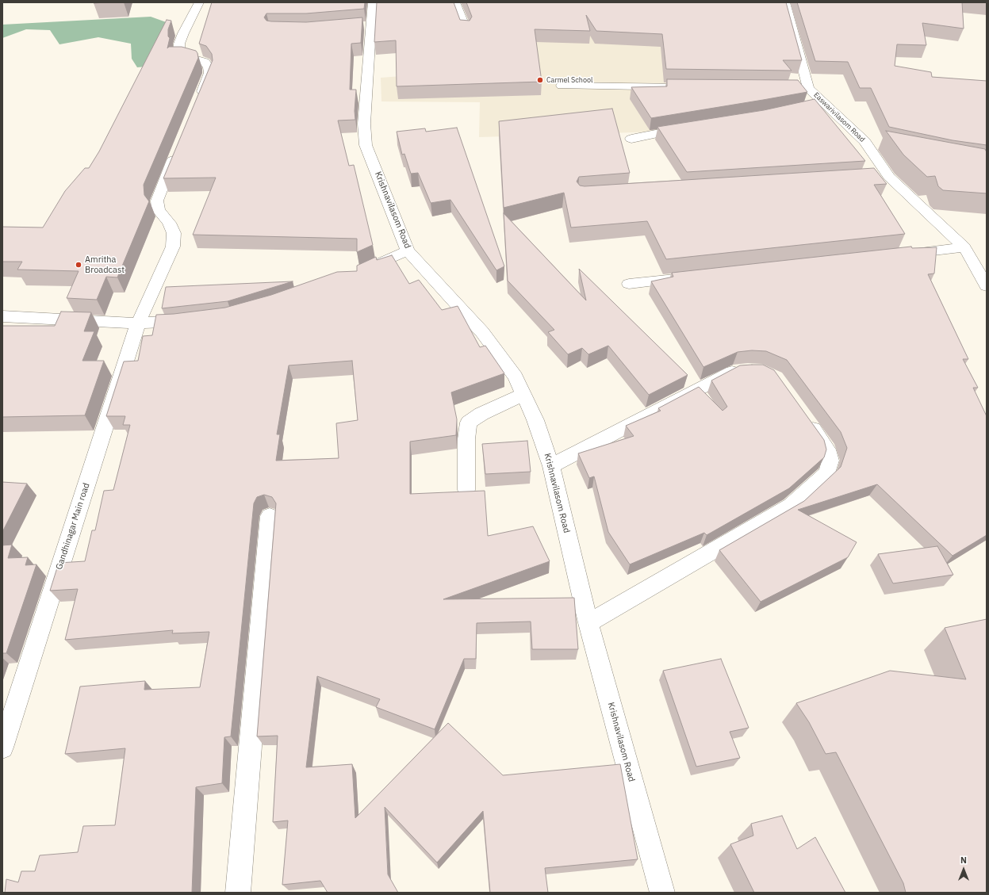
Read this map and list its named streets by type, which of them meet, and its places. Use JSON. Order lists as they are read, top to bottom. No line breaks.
{"streets":{"street":["Easwarivilasom Road","Krishnavilasom Road","Gandhinagar Main road"]},"places":["Carmel School","Amritha Broadcast"],"north":"top"}
